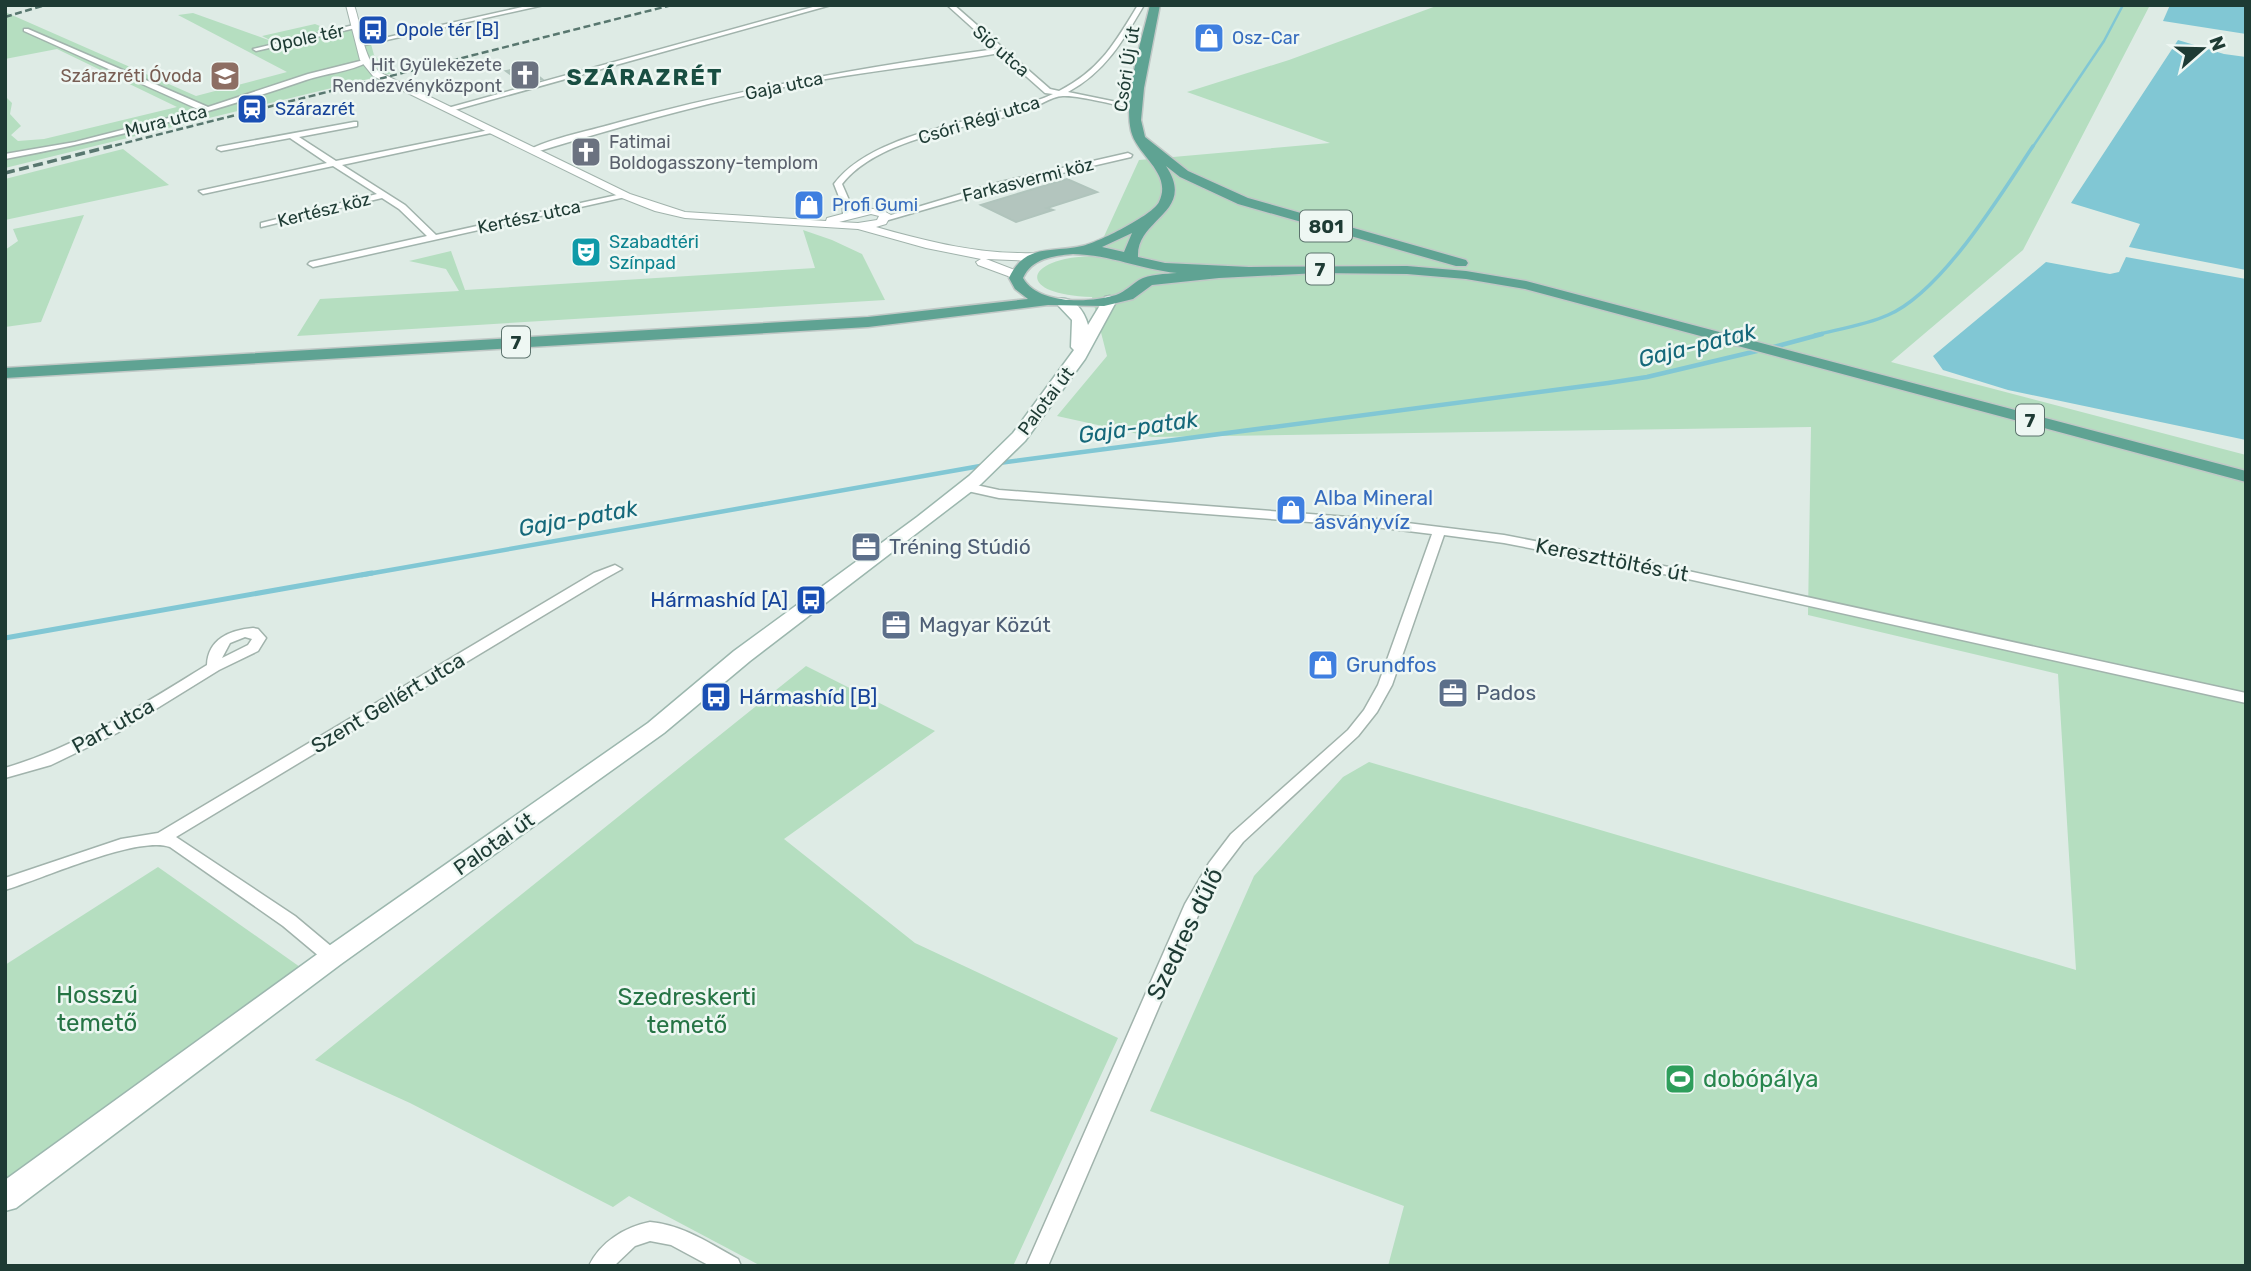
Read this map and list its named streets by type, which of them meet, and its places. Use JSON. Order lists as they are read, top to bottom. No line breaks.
{"streets":{"main road":["Csóri Új út","801","7","Palotai út"],"street":["Opole tér","Sió utca","Gaja utca","Csóri Régi utca","Mura utca","Farkasvermi köz","Kertész köz","Kertész utca","Kereszttöltés út","Szent Gellért utca","Part utca","Szedres dűlő"]},"crossings":[["Sió utca","Csóri Új út"],["Sió utca","Gaja utca"],["Sió utca","Csóri Régi utca"],["Csóri Új út","801"],["801","7"],["7","Palotai út"],["Palotai út","Kereszttöltés út"],["Kereszttöltés út","Szedres dűlő"]],"districts":["SZÁRAZRÉT"],"water":["Gaja-patak"],"parks":["Hosszú temető","Szedreskerti temető"],"places":{"bus stop":["Opole tér [B]","Hármashíd [A]","Hármashíd [B]"],"shop":["Osz-Car","Profi Gumi","Alba Mineral ásványvíz","Grundfos"],"church":["Hit Gyülekezete Rendezvényközpont","Fatimai Boldogasszony-templom"],"school or university":["Szárazréti Óvoda"],"station":["Szárazrét"],"theatre":["Szabadtéri Színpad"],"office":["Tréning Stúdió","Magyar Közút","Pados"],"sports":["dobópálya"]},"north":"right"}
